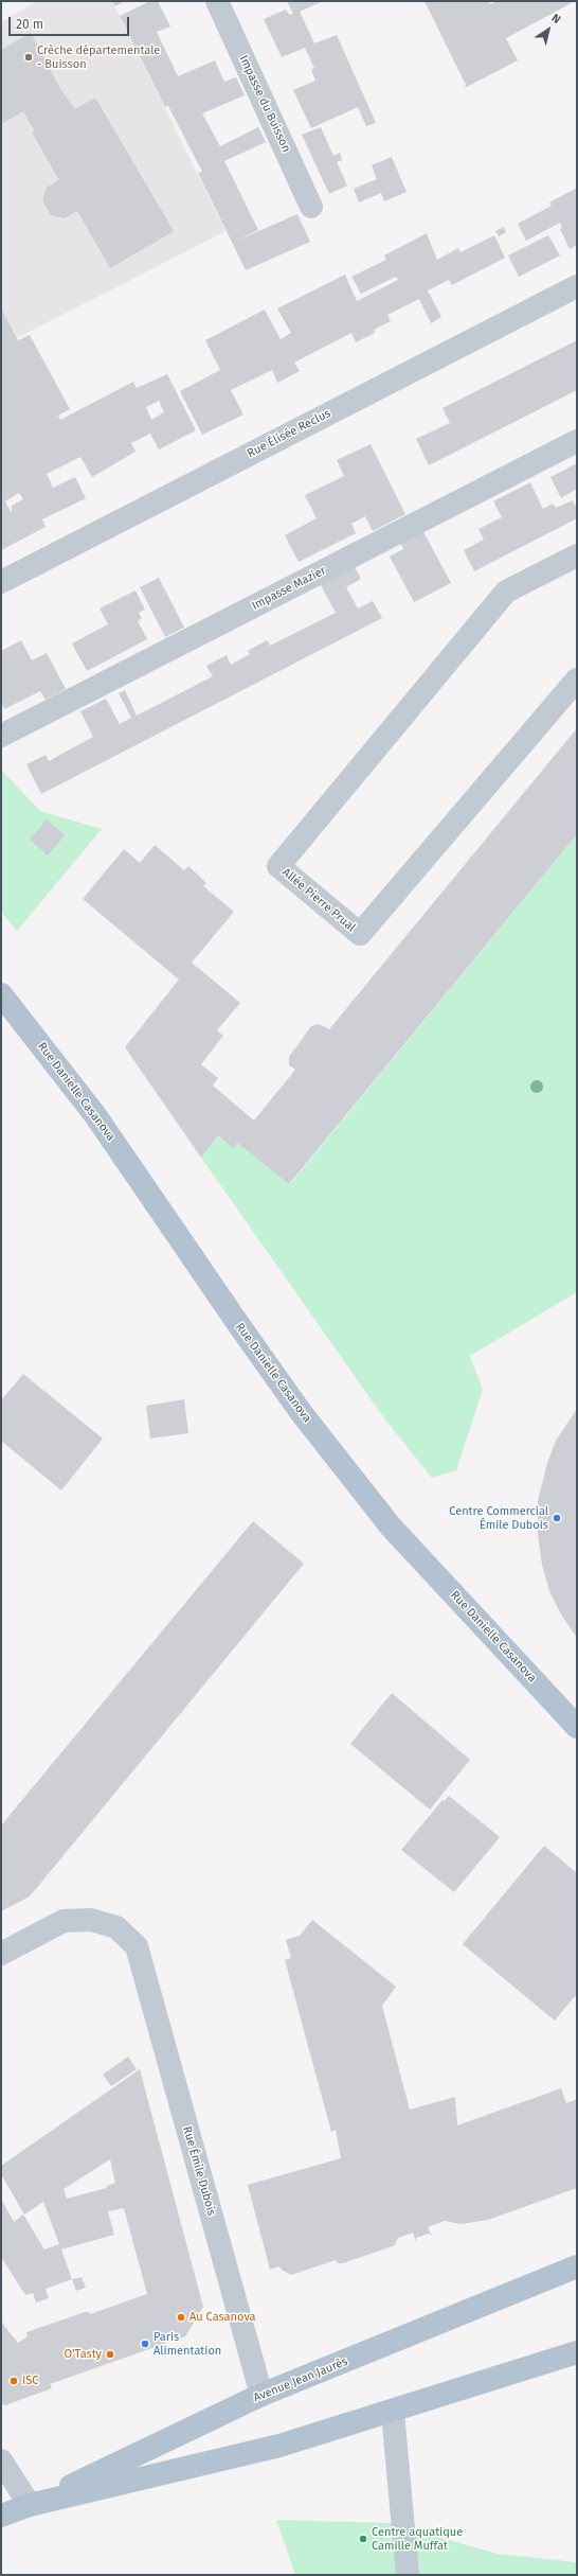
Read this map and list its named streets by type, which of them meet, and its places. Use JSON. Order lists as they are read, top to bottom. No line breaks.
{"streets":{"main road":["Rue Danielle Casanova","Avenue Jean Jaurès"],"street":["Impasse du Buisson","Rue Élisée Reclus","Impasse Mazier","Allée Pierre Prual","Rue Émile Dubois"]},"crossings":[["Rue Émile Dubois","Avenue Jean Jaurès"]],"places":["Crèche départementale - Buisson","Centre Commercial Émile Dubois","Au Casanova","Paris Alimentation","O'Tasty","ISC","Centre aquatique Camille Muffat"],"scale_bar":"20 m","north":"top right"}
